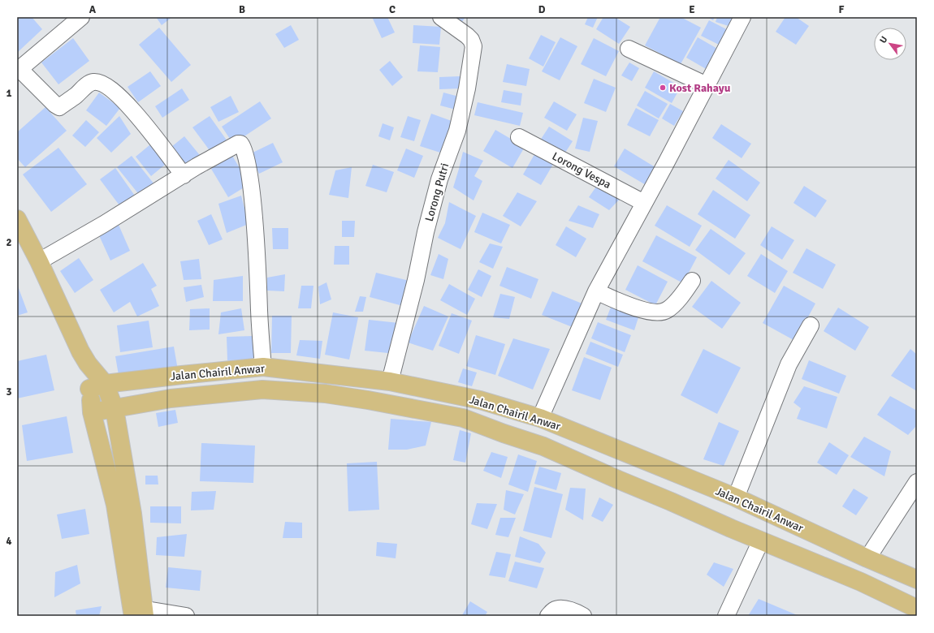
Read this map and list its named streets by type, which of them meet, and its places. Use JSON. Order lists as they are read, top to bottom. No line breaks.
{"streets":{"main road":["Jalan Chairil Anwar"],"street":["Lorong Vespa","Lorong Putri"]},"crossings":[["Lorong Putri","Jalan Chairil Anwar"]],"places":["Kost Rahayu"],"north":"top left","grid":{"columns":["A","B","C","D","E","F"],"rows":["1","2","3","4"]}}
